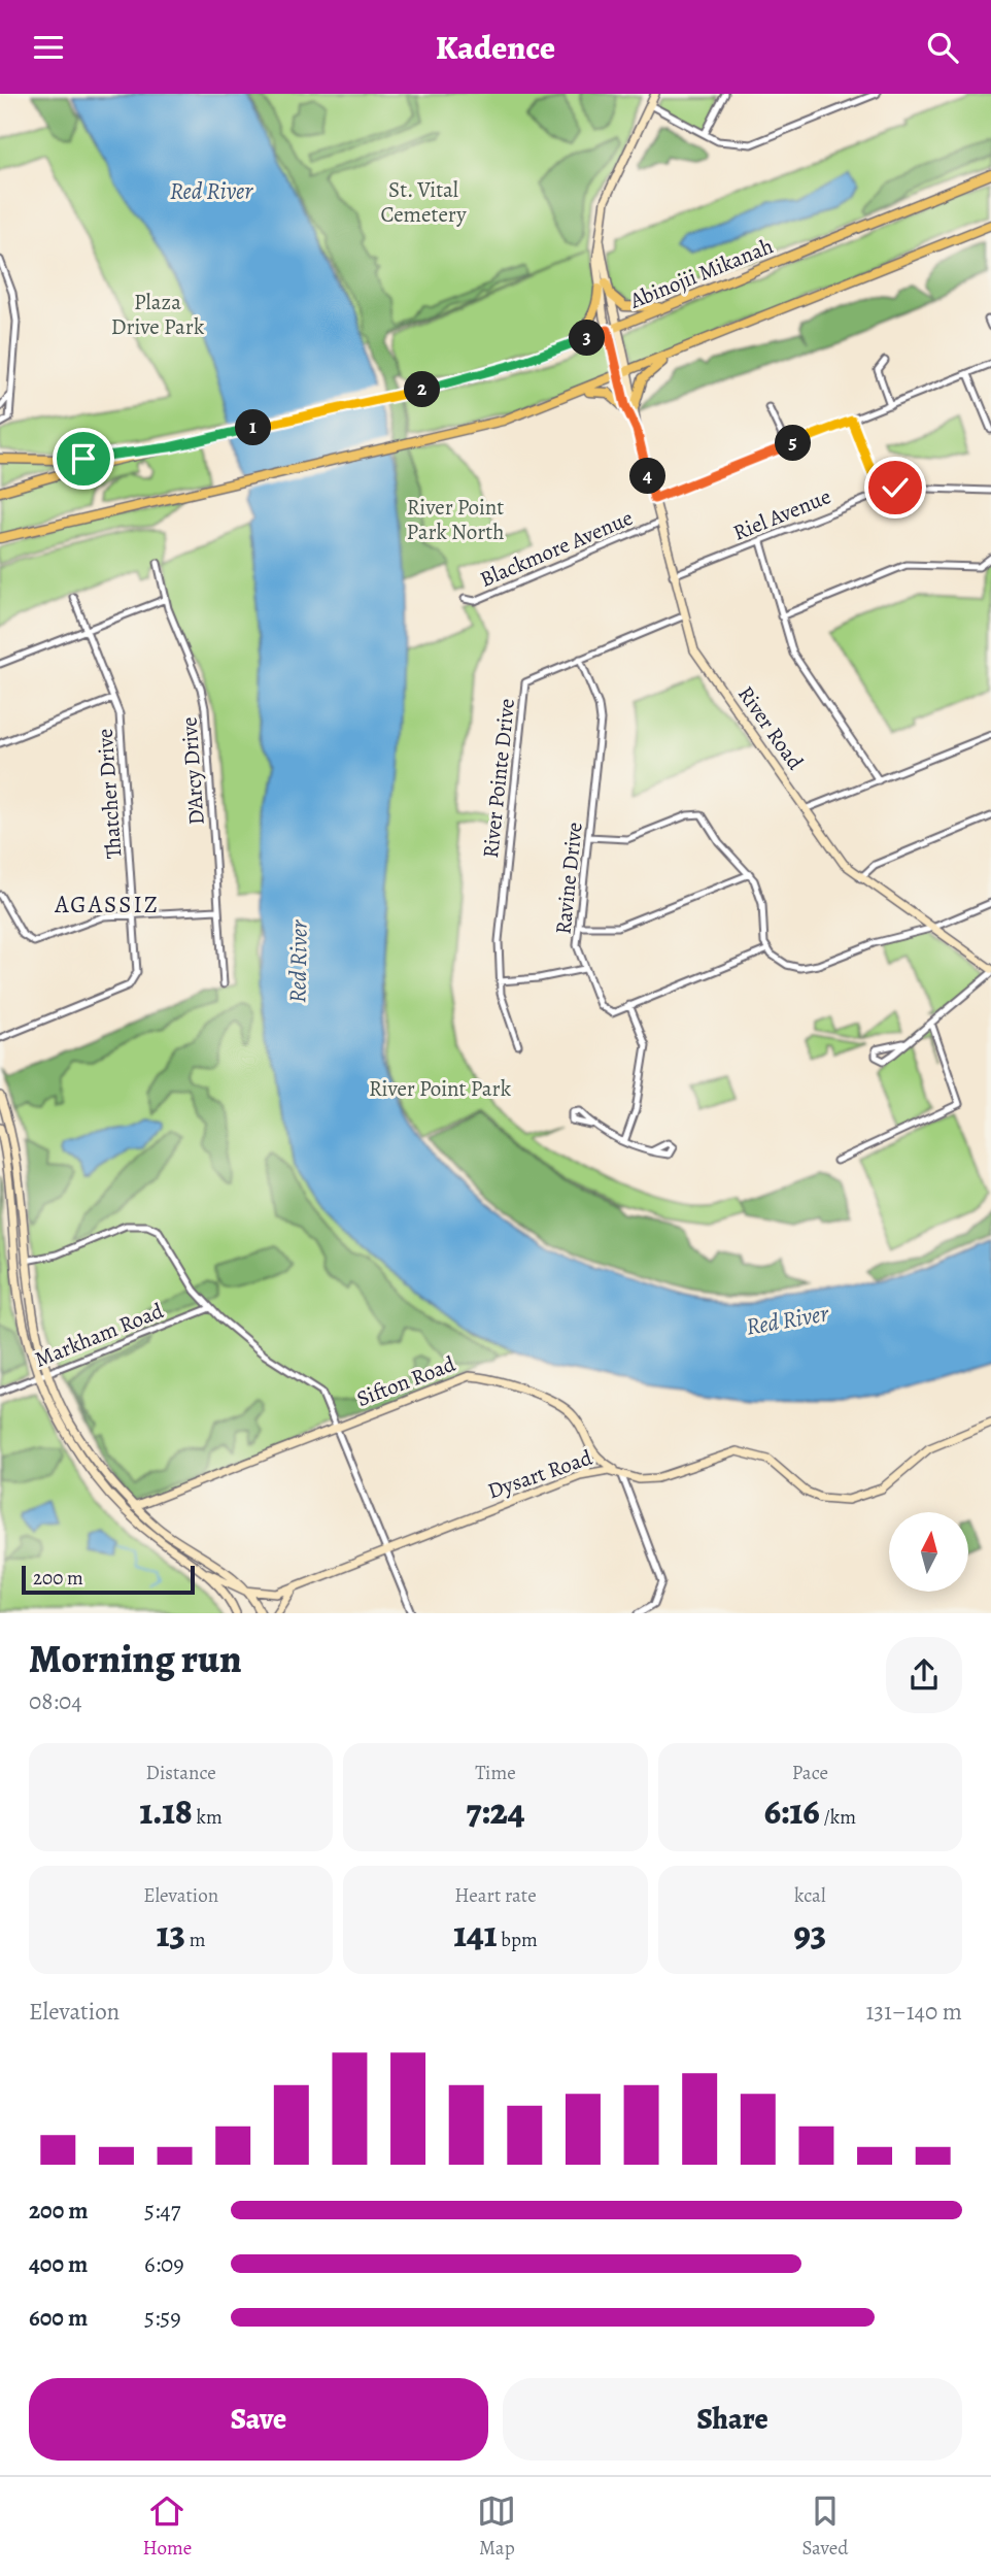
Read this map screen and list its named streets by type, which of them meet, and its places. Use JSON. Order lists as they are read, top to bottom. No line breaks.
{"streets":{"main road":["Abinojii Mikanah"],"street":["Riel Avenue","Blackmore Avenue","River Road","D'Arcy Drive","River Pointe Drive","Thatcher Drive","Ravine Drive","Markham Road","Sifton Road","Dysart Road"]},"crossings":[["Abinojii Mikanah","River Road"],["Riel Avenue","River Road"],["Blackmore Avenue","River Road"],["River Road","River Pointe Drive"],["River Pointe Drive","Ravine Drive"],["Sifton Road","Dysart Road"]],"districts":["AGASSIZ"],"water":["Red River"],"parks":["St. Vital Cemetery","Plaza Drive Park","River Point Park North","River Point Park"],"scale_bar":"200 m","north":"top","page":{"header":"Kadence","pins":["3","2","1","5","4"],"scale":"200 m","heading":["Morning run","08:04"],"stats":[["Distance","1.18 km"],["Time","7:24"],["Pace","6:16 /km"],["Elevation","13 m"],["Heart rate","141 bpm"],["kcal","93"]],"chart":["Elevation","131–140 m"],"list":[{"name":"200 m","note":"5:47"},{"name":"400 m","note":"6:09"},{"name":"600 m","note":"5:59"}],"buttons":["Save","Share"],"tabs":["Home","Map","Saved"]}}
